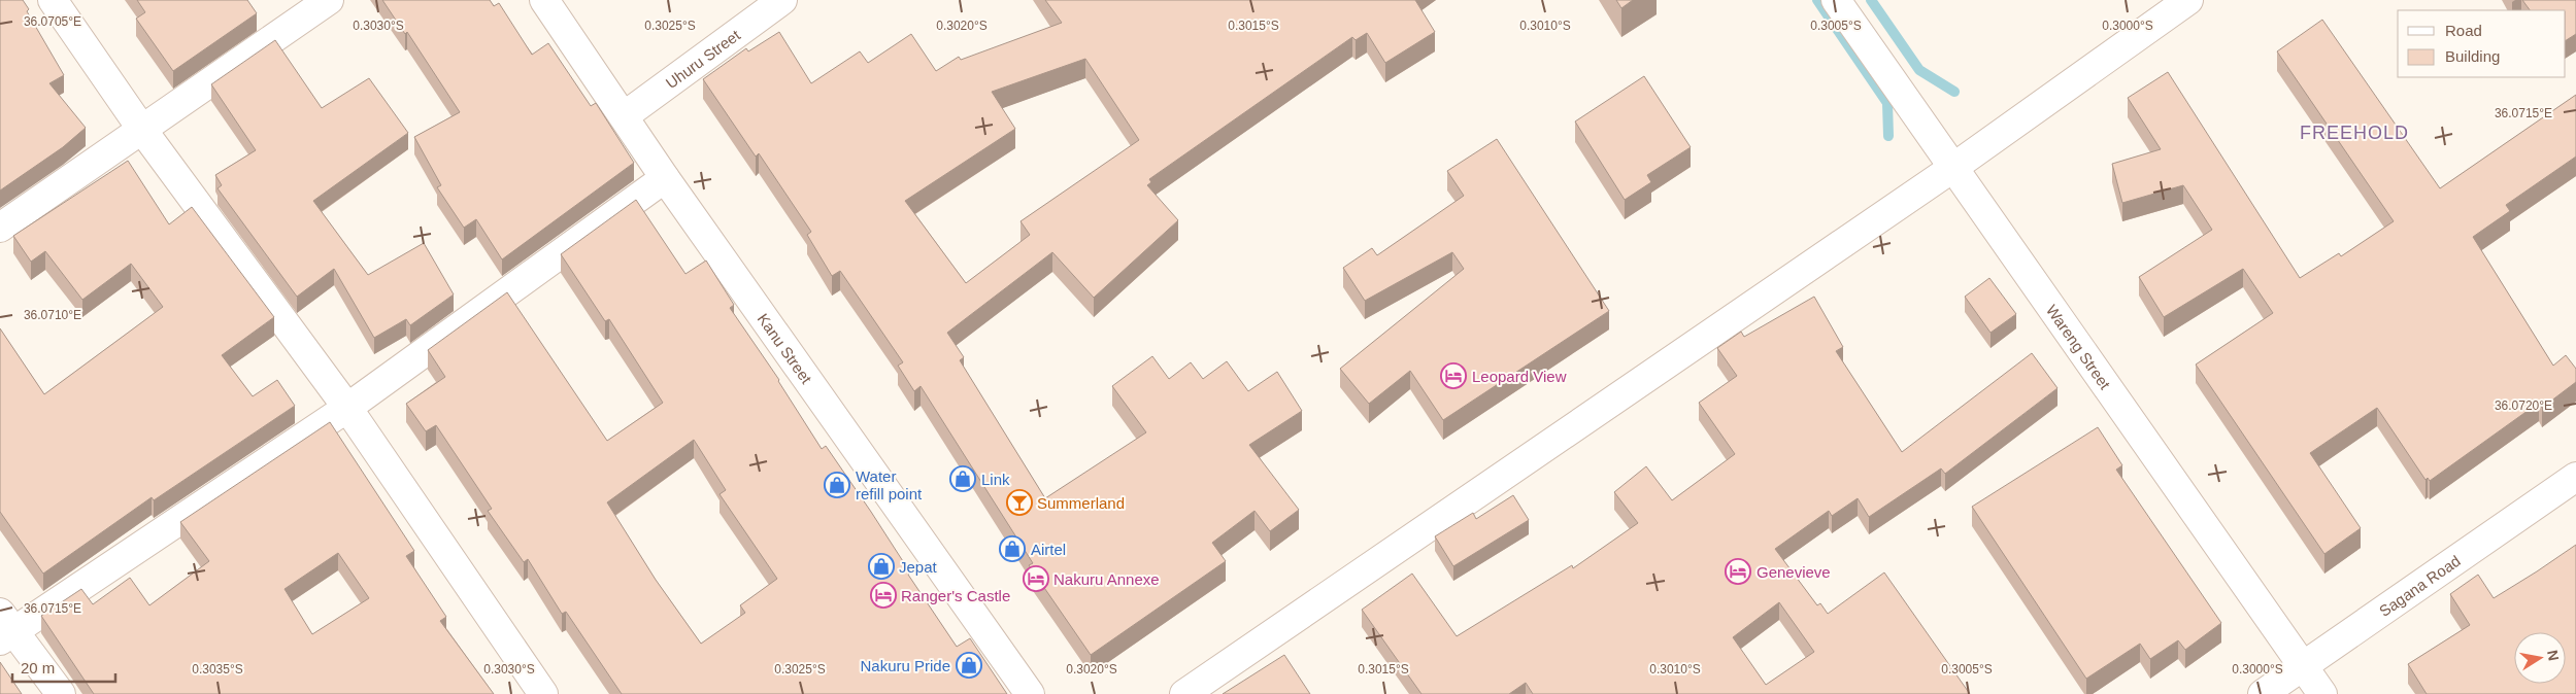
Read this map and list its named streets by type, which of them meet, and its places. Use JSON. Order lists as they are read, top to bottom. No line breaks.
{"streets":{"street":["Uhuru Street","Wareng Street","Kanu Street","Sagana Road"]},"crossings":[["Uhuru Street","Kanu Street"],["Wareng Street","Sagana Road"]],"districts":["FREEHOLD"],"places":{"hotel":["Leopard View","Genevieve","Nakuru Annexe","Ranger's Castle"],"shop":["Link","Water refill point","Airtel","Jepat","Nakuru Pride"],"bar":["Summerland"]},"legend":["Road","Building"],"scale_bar":"20 m","north":"right","coordinates":["36.0705°E","0.3030°S","0.3025°S","0.3020°S","0.3015°S","0.3010°S","0.3005°S","0.3000°S","36.0715°E","36.0710°E","36.0720°E","0.3035°S"]}
